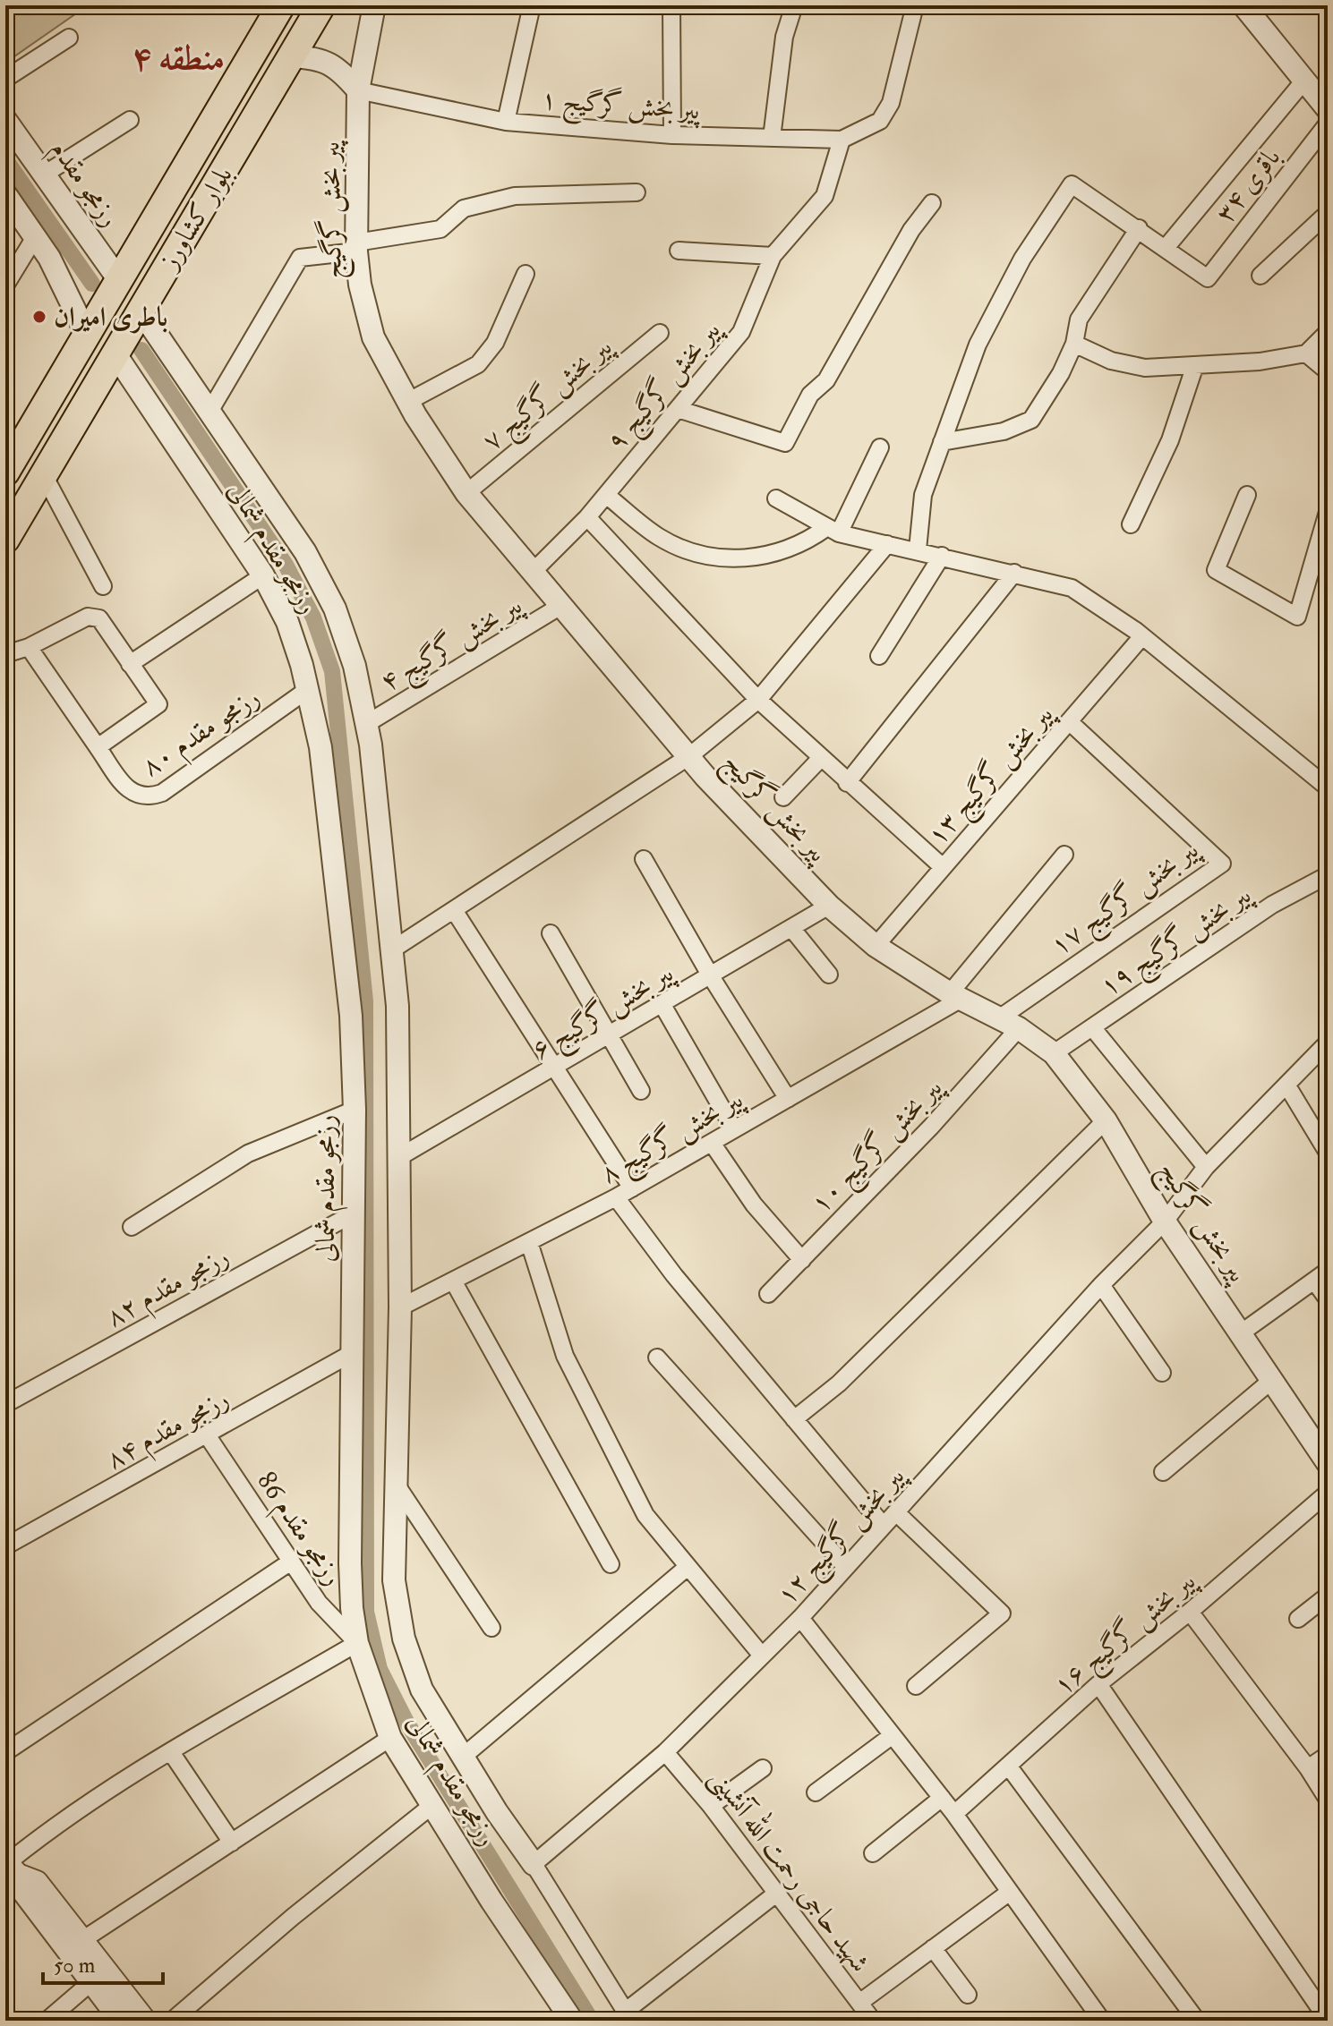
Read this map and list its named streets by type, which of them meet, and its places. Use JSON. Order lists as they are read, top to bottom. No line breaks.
{"streets":{"main road":["بلوار کشاورز"],"street":["پیر بخش گرگیج ۱","رزمجو مقدم","باقری ۳۴","پیر بخش گرگیج","پیر بخش گرگیج ۹","پیر بخش گرگیج ۷","رزمجو مقدم شمالی","پیر بخش گرگیج ۴","رزمجو مقدم ۸۰","پیر بخش گرگیج ۱۳","پیر بخش گرگیج ۱۷","پیر بخش گرگیج ۱۹","پیر بخش گرگیج ۶","پیر بخش گرگیج ۸","پیر بخش گرگیج ۱۰","رزمجو مقدم ۸۲","رزمجو مقدم ۸۴","رزمجو مقدم 86","پیر بخش گرگیج ۱۲","پیر بخش گرگیج ۱۶","شهید حاجی رحمت الله آنشینی"]},"crossings":[["پیر بخش گرگیج ۱","پیر بخش گرگیج"],["پیر بخش گرگیج ۱","پیر بخش گرگیج ۹"],["رزمجو مقدم","بلوار کشاورز"],["پیر بخش گرگیج","پیر بخش گرگیج ۹"],["پیر بخش گرگیج","پیر بخش گرگیج ۷"],["پیر بخش گرگیج","پیر بخش گرگیج ۴"],["پیر بخش گرگیج","پیر بخش گرگیج ۱۳"],["پیر بخش گرگیج","پیر بخش گرگیج ۱۷"],["پیر بخش گرگیج","پیر بخش گرگیج ۱۹"],["پیر بخش گرگیج","پیر بخش گرگیج ۶"],["پیر بخش گرگیج","پیر بخش گرگیج ۸"],["پیر بخش گرگیج","پیر بخش گرگیج ۱۰"],["پیر بخش گرگیج","پیر بخش گرگیج ۱۲"],["بلوار کشاورز","رزمجو مقدم شمالی"],["رزمجو مقدم شمالی","رزمجو مقدم ۸۰"],["رزمجو مقدم شمالی","رزمجو مقدم ۸۲"],["رزمجو مقدم شمالی","رزمجو مقدم ۸۴"],["رزمجو مقدم شمالی","رزمجو مقدم 86"],["پیر بخش گرگیج ۱۳","پیر بخش گرگیج ۱۷"],["پیر بخش گرگیج ۱۷","پیر بخش گرگیج ۱۰"],["رزمجو مقدم ۸۴","رزمجو مقدم 86"],["پیر بخش گرگیج ۱۲","شهید حاجی رحمت الله آنشینی"]],"districts":["منطقه ۴"],"places":["باطری امیران"],"scale_bar":"50 m"}
